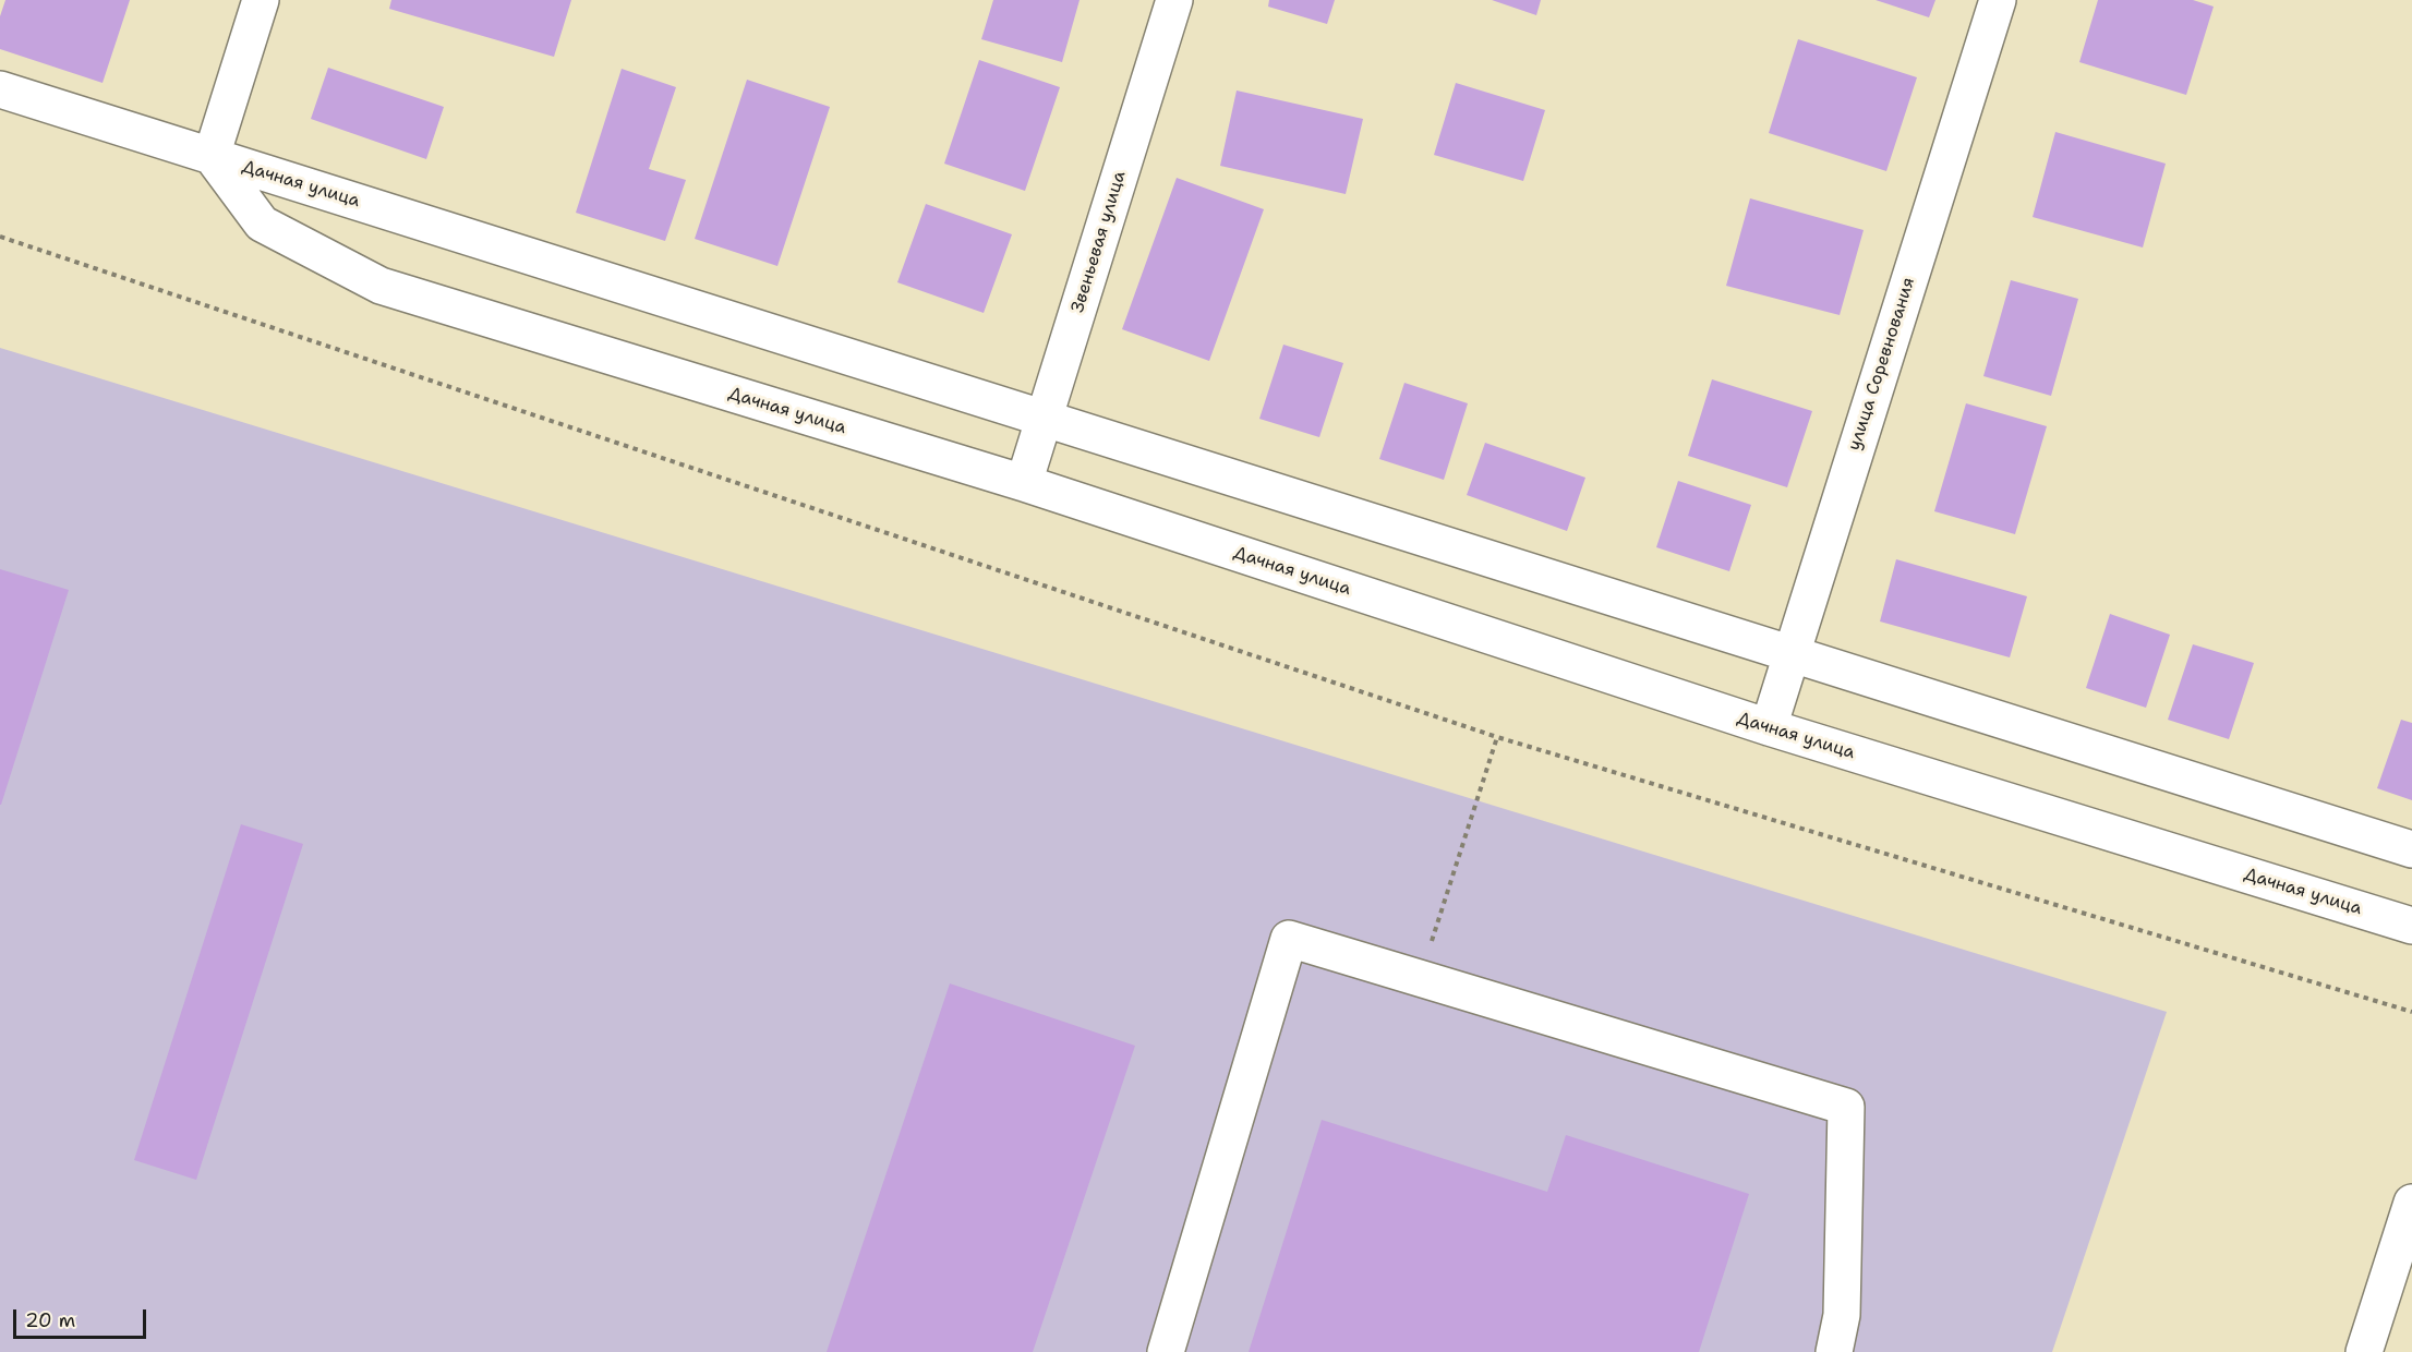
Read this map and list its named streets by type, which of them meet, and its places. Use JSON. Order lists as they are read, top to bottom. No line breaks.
{"streets":{"street":["Дачная улица","Звеньевая улица","улица Соревнования"]},"crossings":[["Дачная улица","Звеньевая улица"],["Дачная улица","улица Соревнования"]],"scale_bar":"20 m"}
